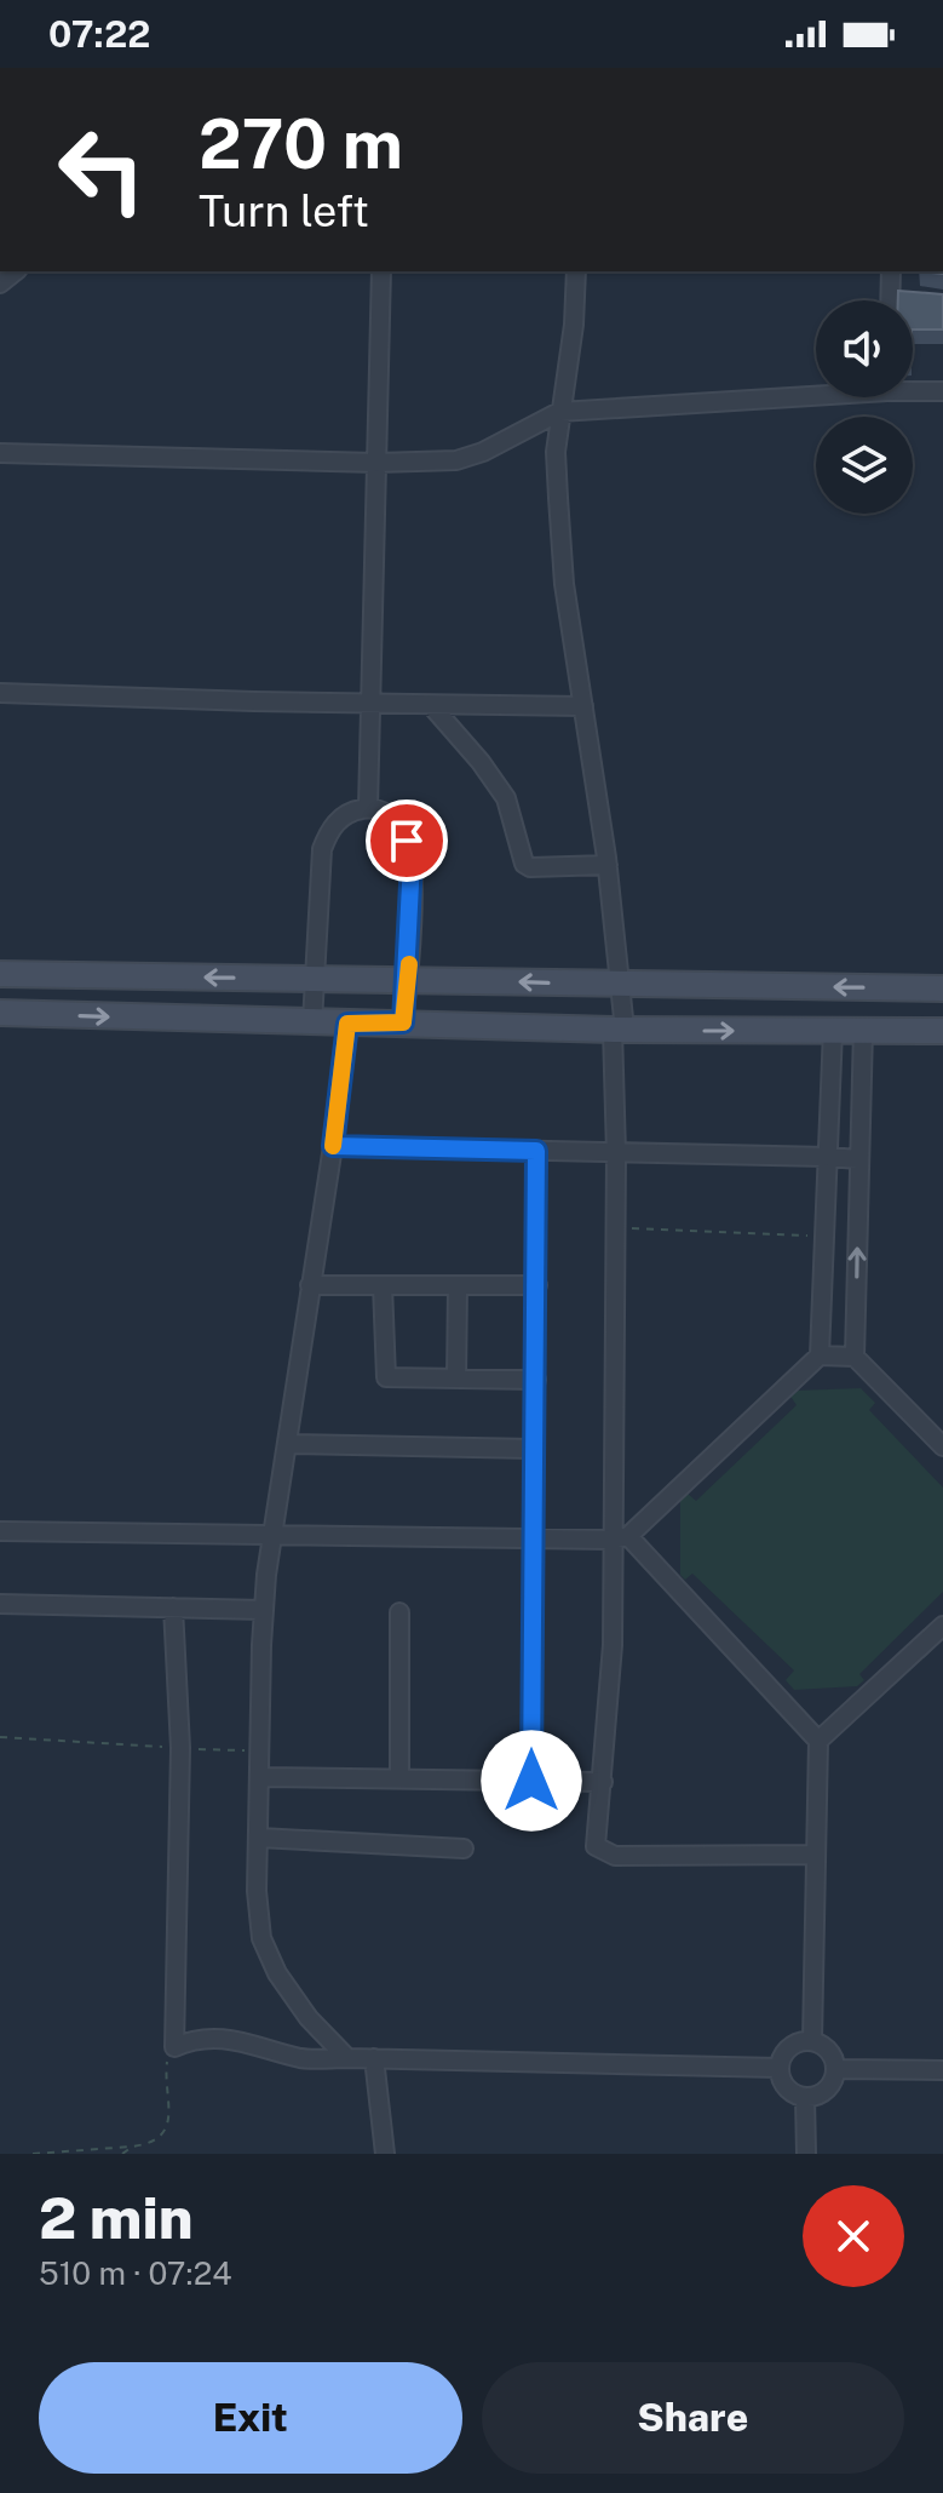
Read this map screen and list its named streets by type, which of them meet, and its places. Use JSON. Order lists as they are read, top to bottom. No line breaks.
{"page":{"status":"07:22","turn":["270 m","Turn left"],"heading":["2 min","510 m · 07:24"],"buttons":["Exit","Share"]}}
